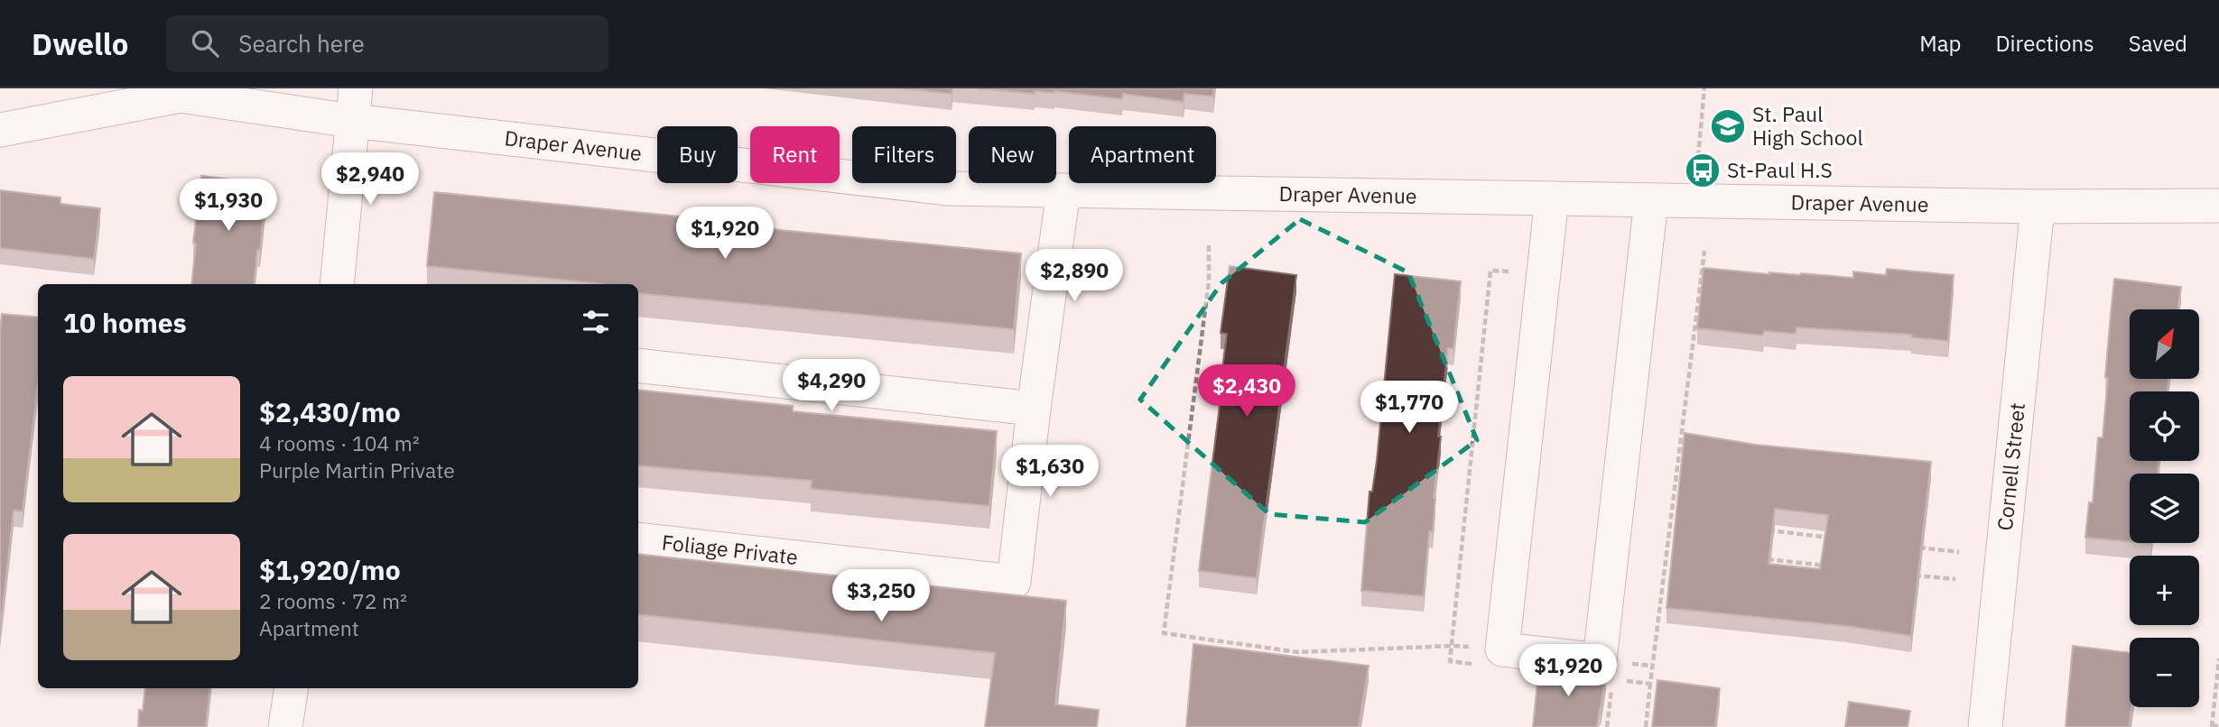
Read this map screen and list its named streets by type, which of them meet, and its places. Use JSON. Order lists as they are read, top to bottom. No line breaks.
{"streets":{"street":["Draper Avenue","Cornell Street","Foliage Private"]},"crossings":[["Draper Avenue","Cornell Street"]],"places":{"school or university":["St. Paul High School"],"bus stop":["St-Paul H.S"]},"north":"top right","page":{"header":"Dwello","search":"Search here","nav":["Map","Directions","Saved"],"chip":["Buy","Rent","Filters","New","Apartment"],"price":["$2,940","$1,930","$1,920","$2,890","$4,290","$2,430","$1,770","$1,630","$3,250","$1,920"],"heading":"10 homes","map_buttons":["+","−"],"list":[{"name":"$2,430/mo","note":"4 rooms · 104 m² · Purple Martin Private"},{"name":"$1,920/mo","note":"2 rooms · 72 m² · Apartment"}]}}
